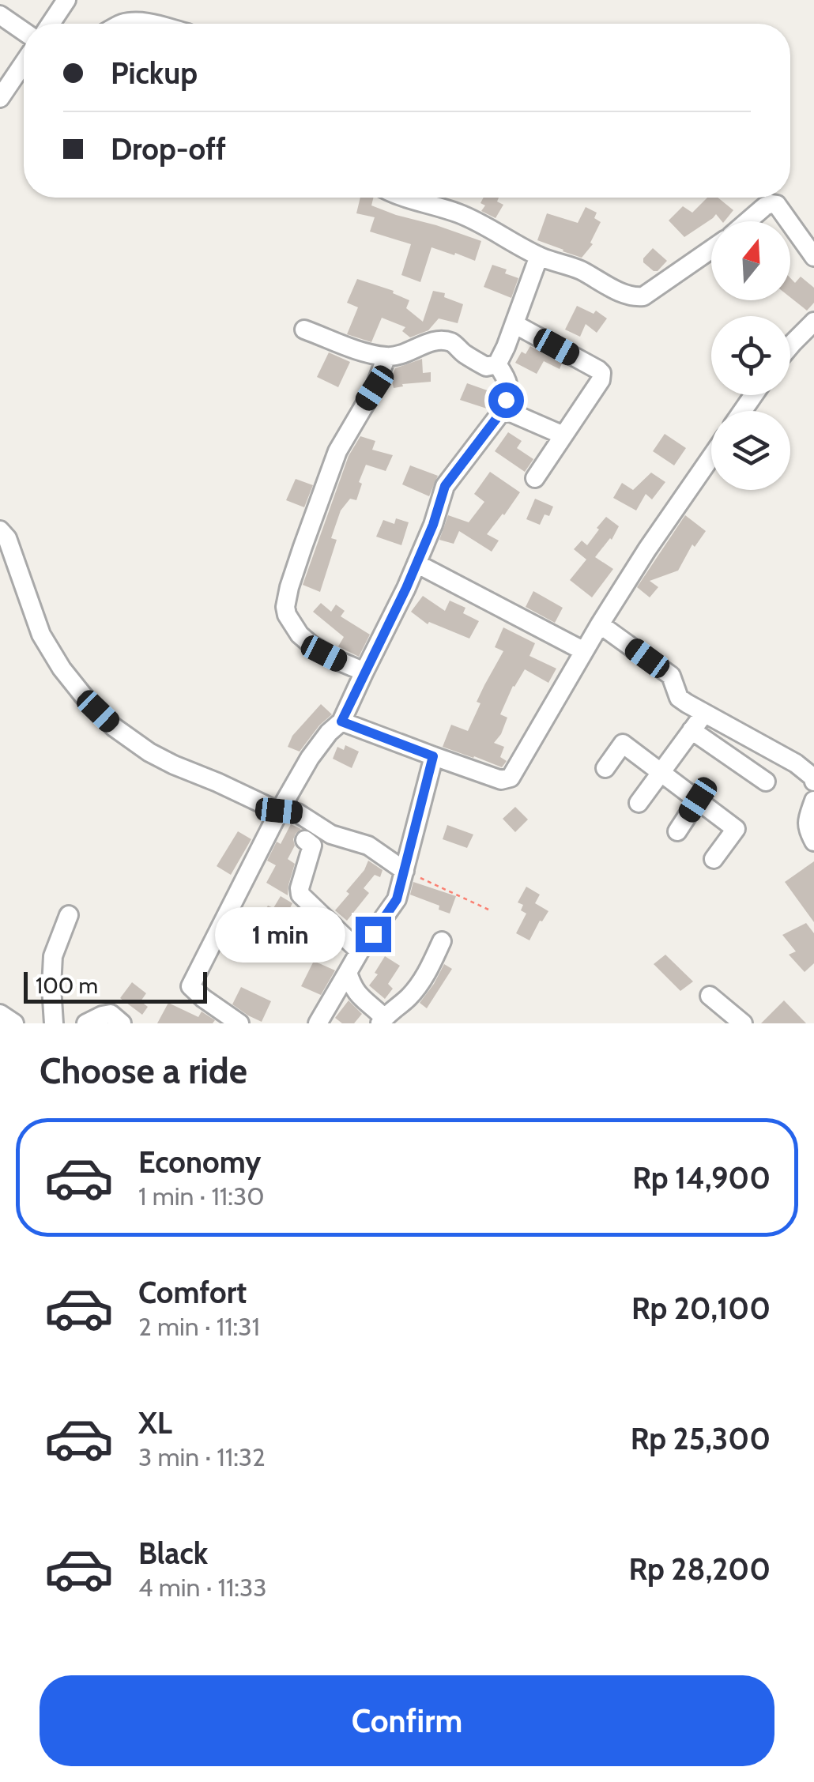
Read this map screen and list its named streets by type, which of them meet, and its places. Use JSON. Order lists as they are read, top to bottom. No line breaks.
{"scale_bar":"100 m","north":"top","page":{"banner":["Pickup","Drop-off"],"bubble":"1 min","scale":"100 m","heading":"Choose a ride","list":[{"name":"Economy","note":"1 min · 11:30","value":"Rp 14,900"},{"name":"Comfort","note":"2 min · 11:31","value":"Rp 20,100"},{"name":"XL","note":"3 min · 11:32","value":"Rp 25,300"},{"name":"Black","note":"4 min · 11:33","value":"Rp 28,200"}],"buttons":"Confirm"}}
